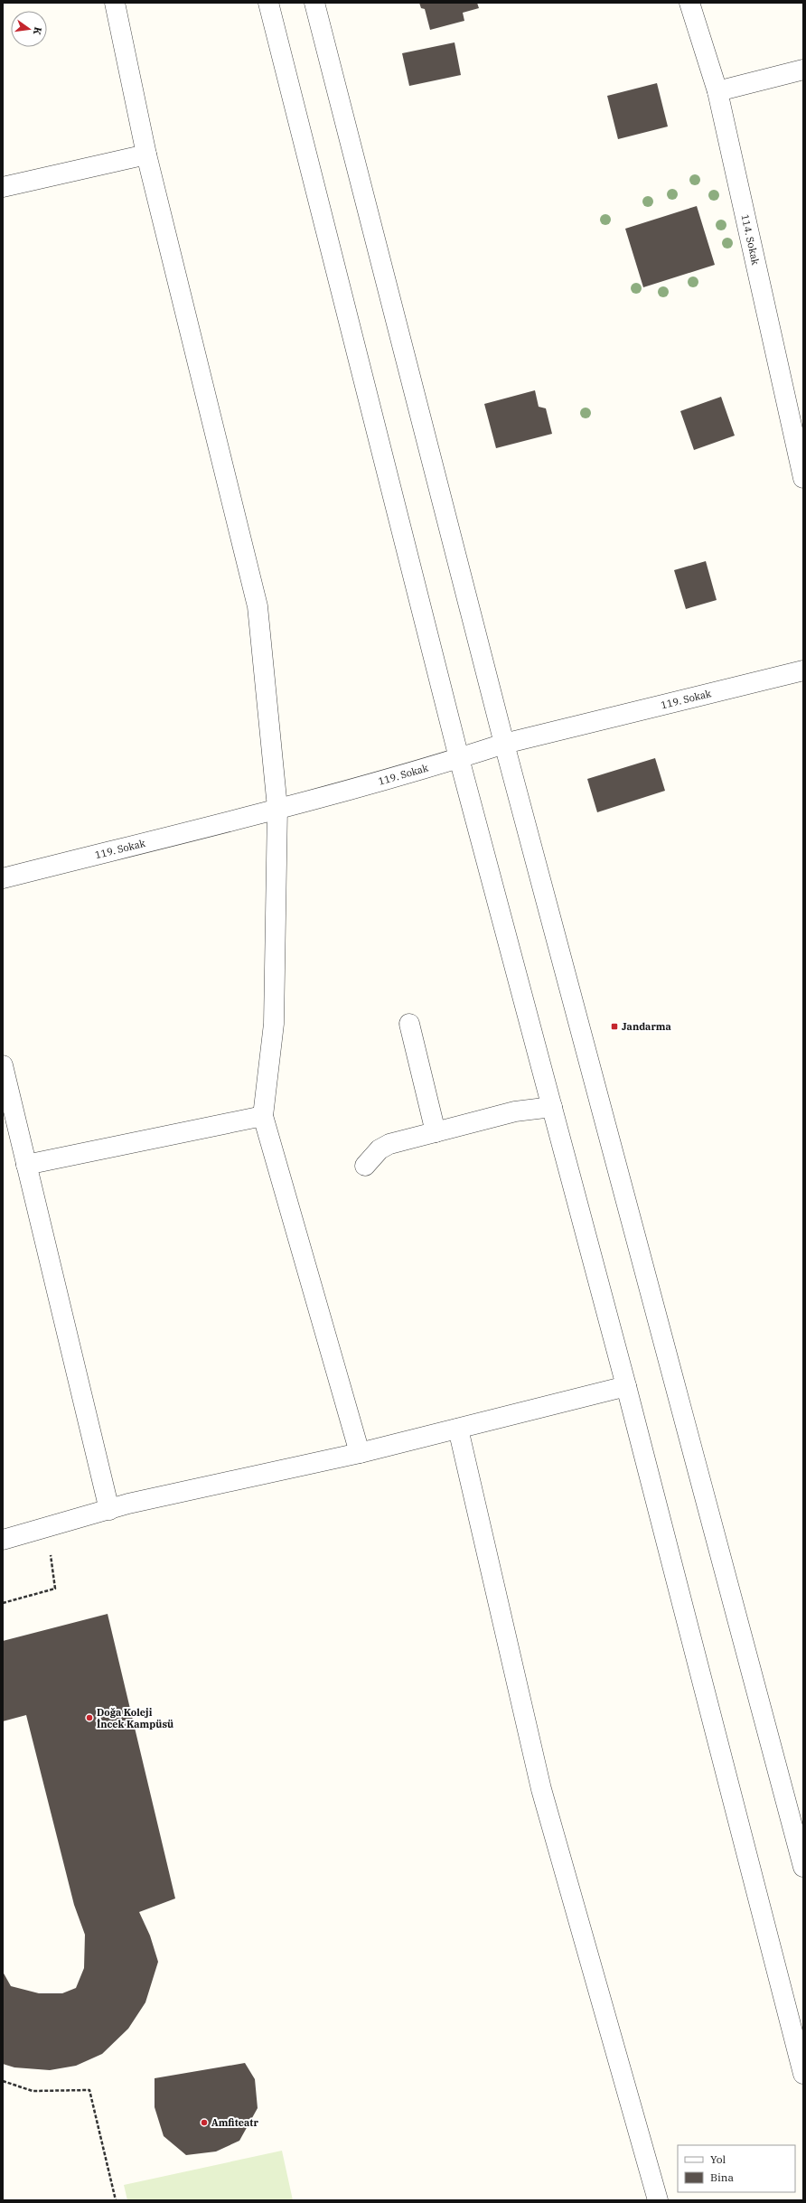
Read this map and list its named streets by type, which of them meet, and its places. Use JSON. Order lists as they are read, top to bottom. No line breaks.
{"streets":{"street":["114. Sokak","119. Sokak"]},"places":{"transit":["Jandarma"],"other":["Doğa Koleji İncek Kampüsü","Amfiteatr"]},"legend":["Yol","Bina"],"north":"right"}
